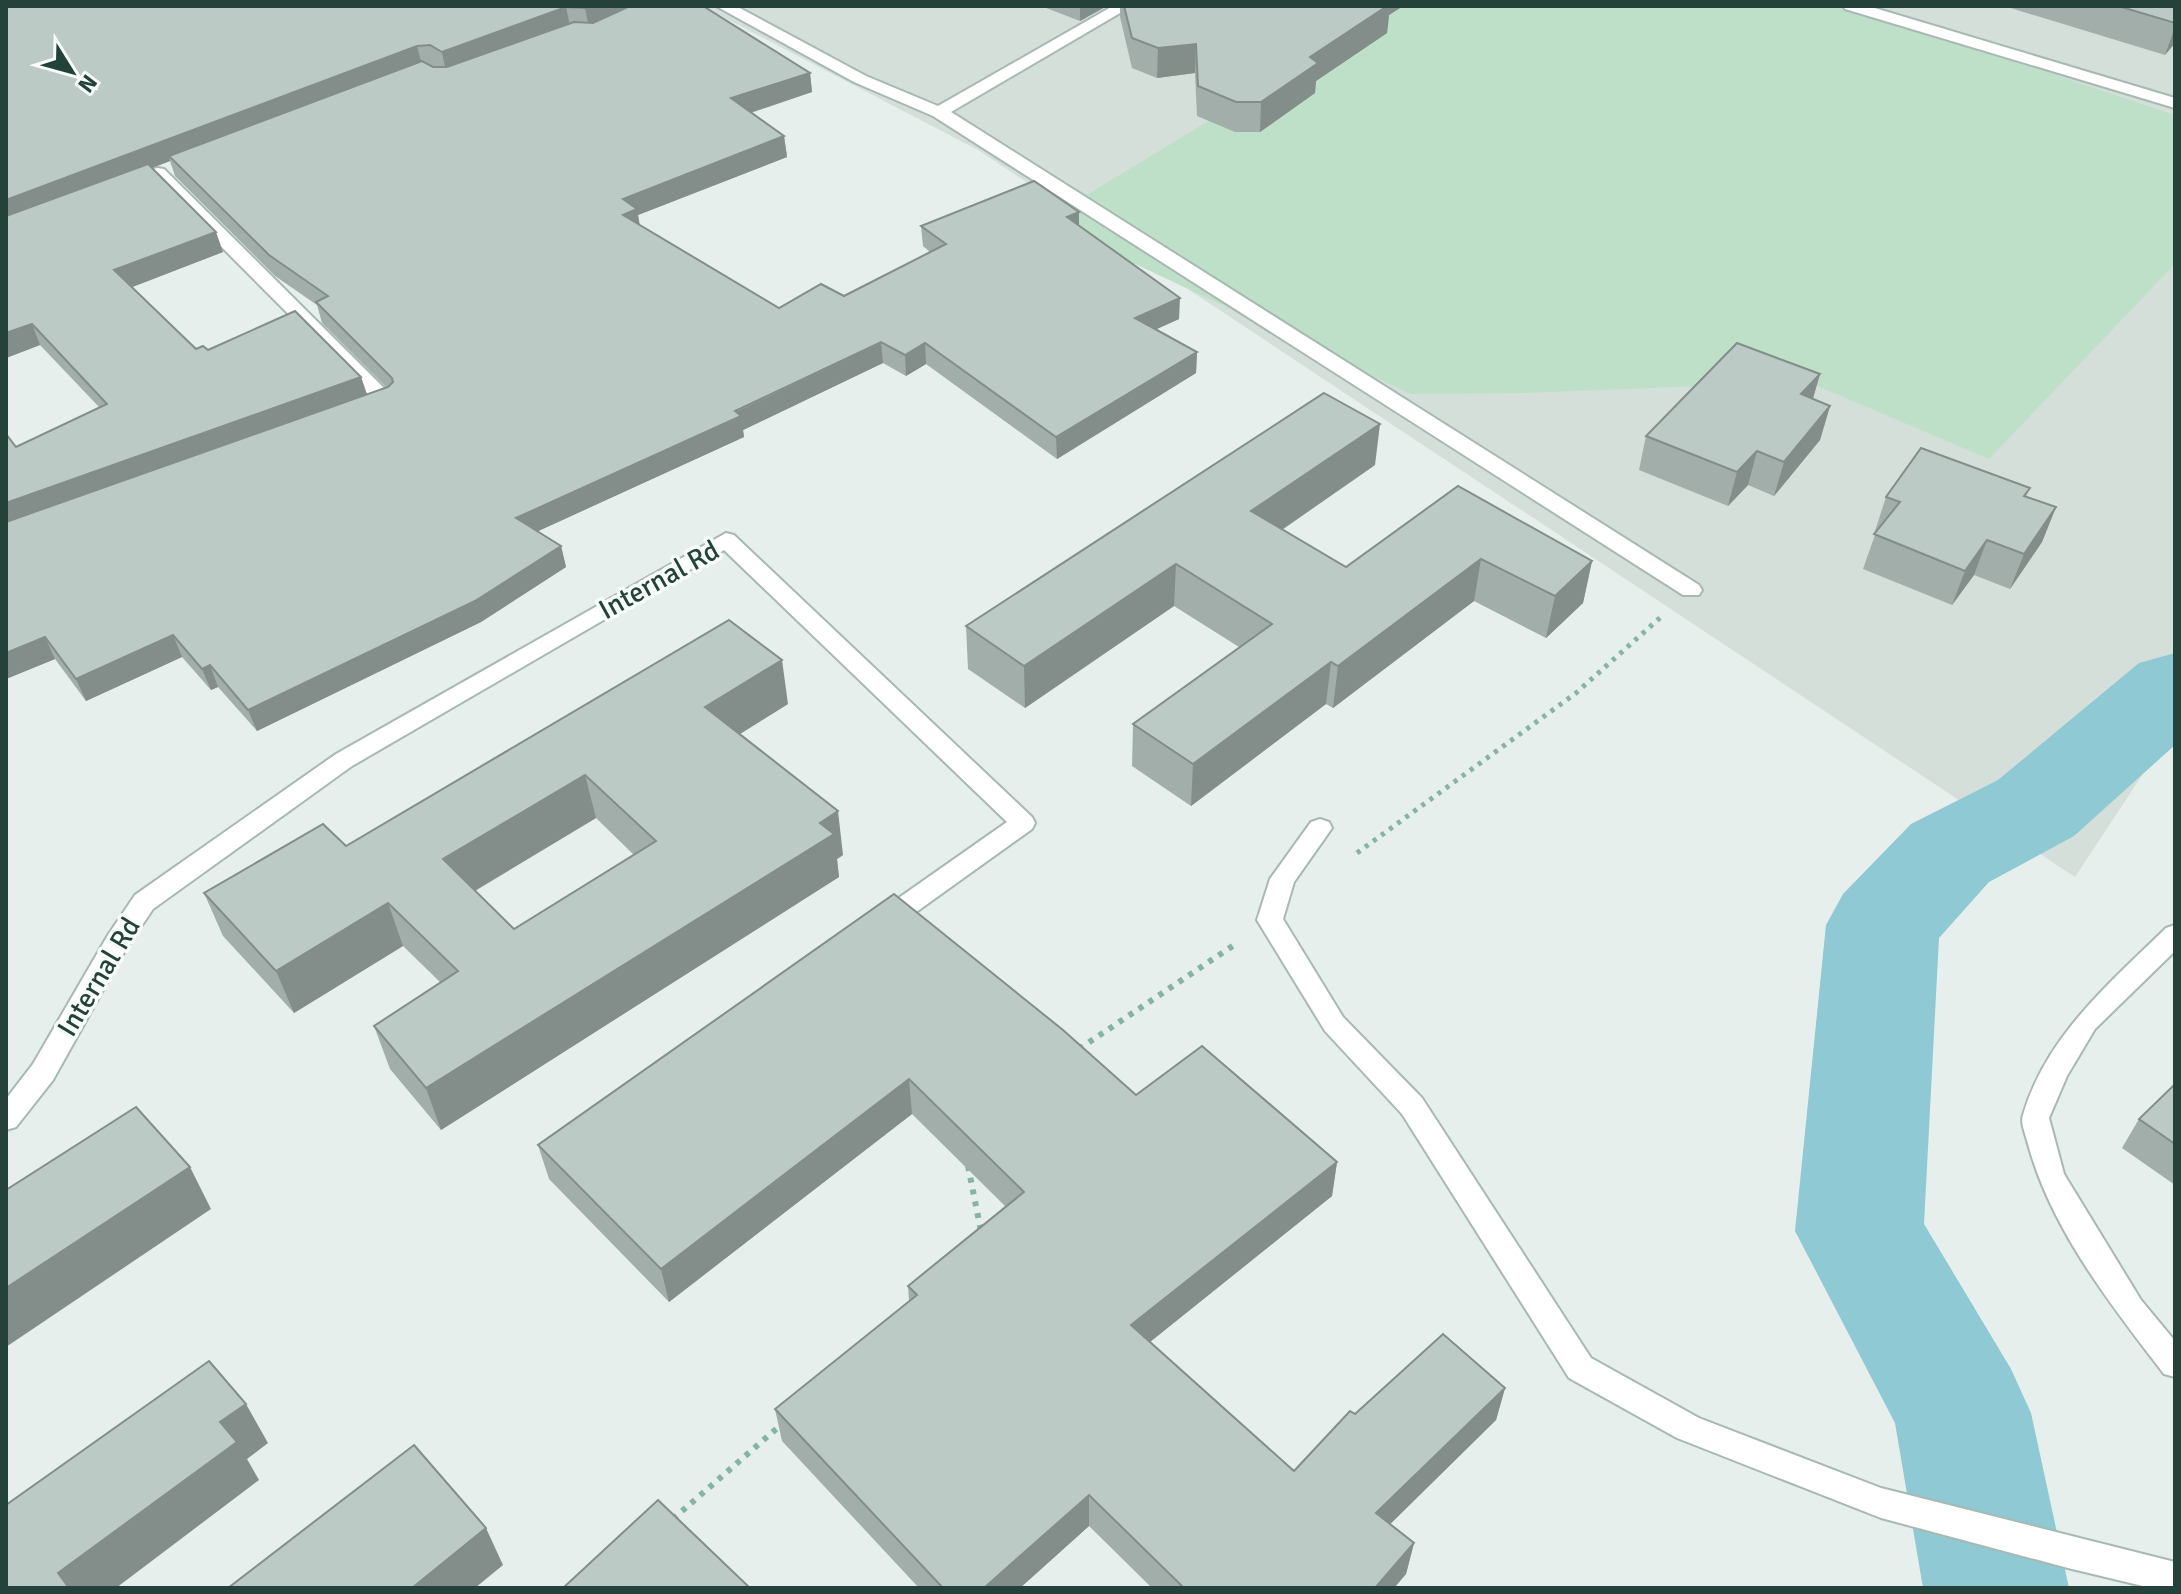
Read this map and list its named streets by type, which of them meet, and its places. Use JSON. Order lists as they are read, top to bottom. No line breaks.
{"streets":{"street":["Internal Rd"]},"north":"bottom right"}
